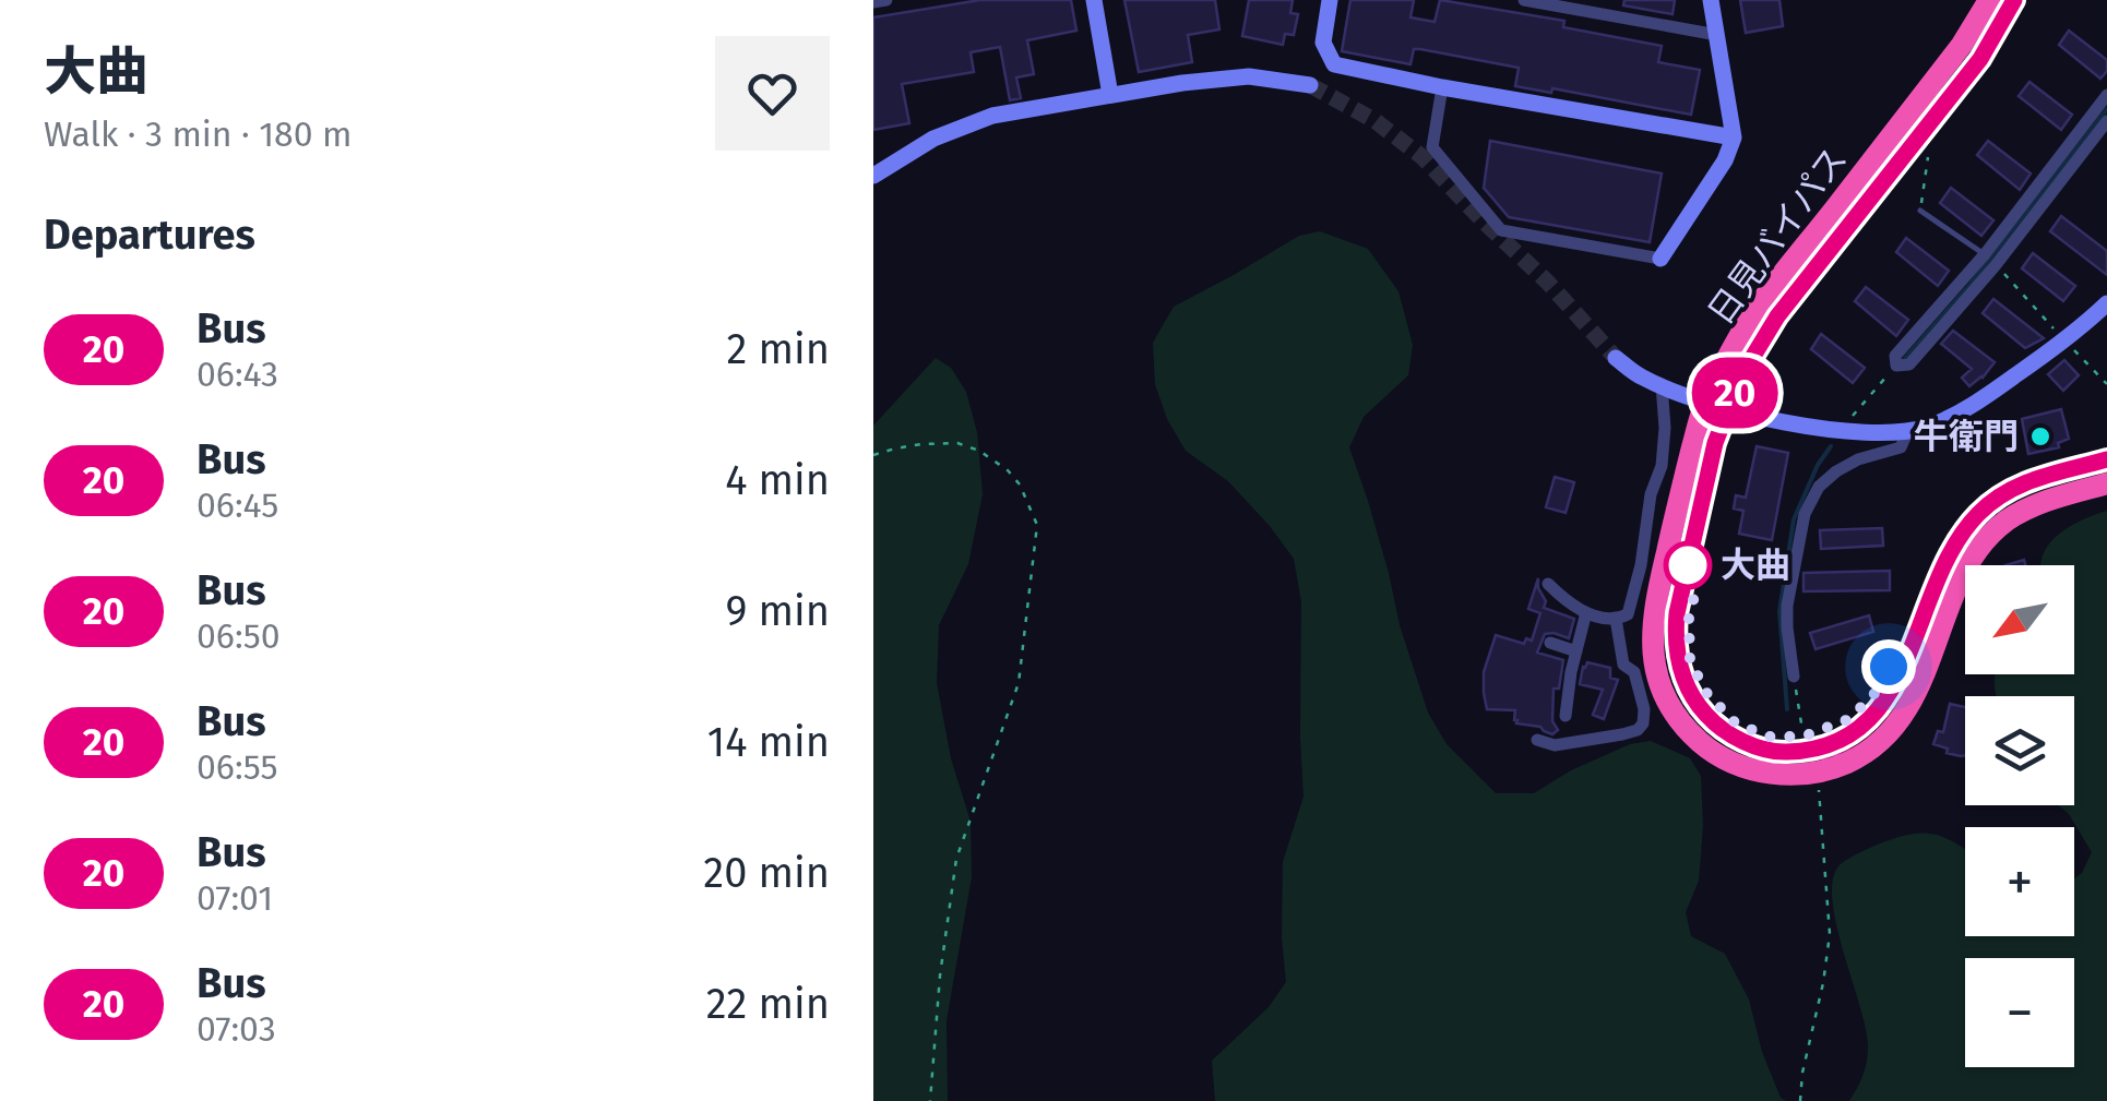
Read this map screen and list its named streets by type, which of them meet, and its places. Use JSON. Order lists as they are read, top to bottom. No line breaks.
{"streets":{"highway":["日見バイパス"]},"places":["牛衛門","大曲"],"lines":["bus line 20"],"north":"bottom left","page":{"heading":[["大曲","Walk · 3 min · 180 m"],"Departures"],"on_map":"20","list":[{"mark":"20","name":"Bus","note":"06:43","value":"2 min"},{"mark":"20","name":"Bus","note":"06:45","value":"4 min"},{"mark":"20","name":"Bus","note":"06:50","value":"9 min"},{"mark":"20","name":"Bus","note":"06:55","value":"14 min"},{"mark":"20","name":"Bus","note":"07:01","value":"20 min"},{"mark":"20","name":"Bus","note":"07:03","value":"22 min"}],"map_buttons":["+","−"]}}
